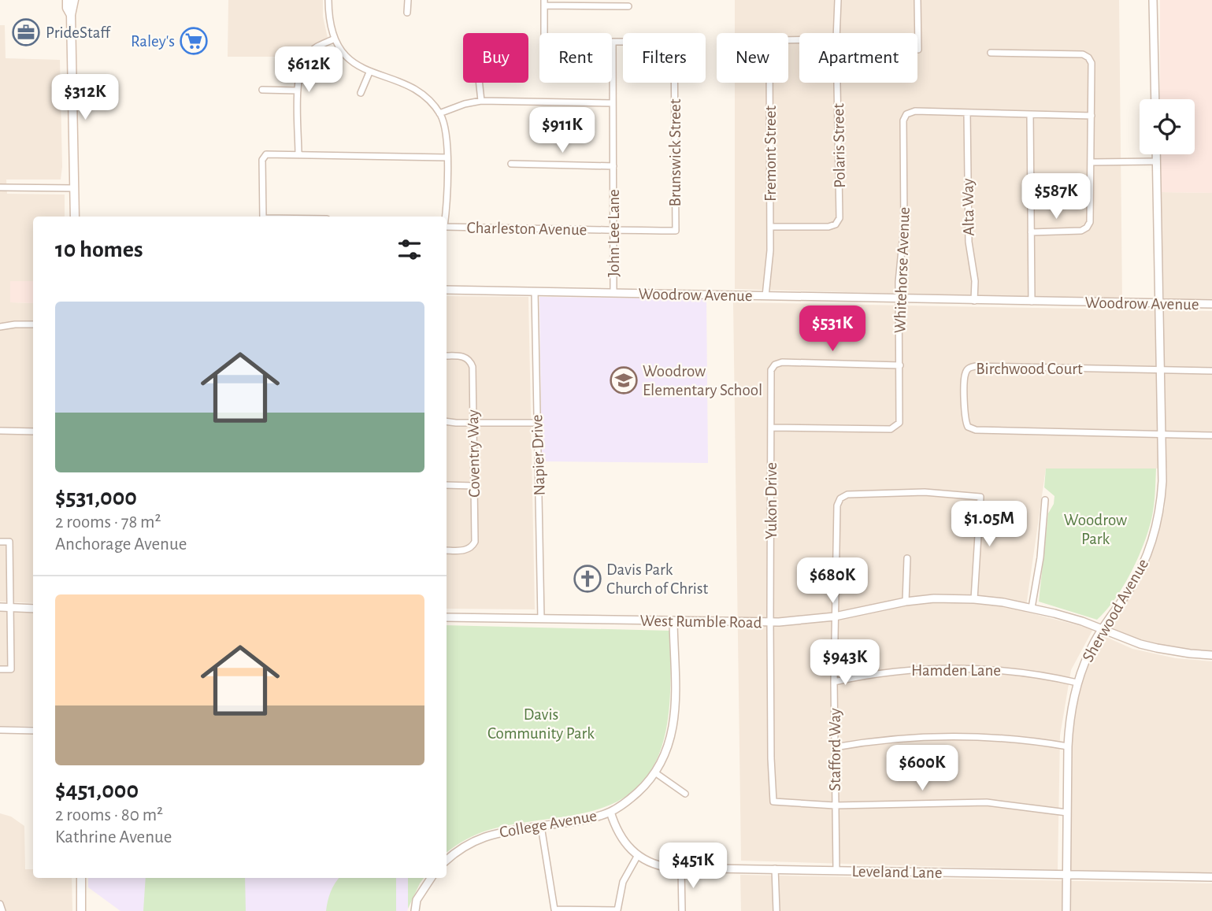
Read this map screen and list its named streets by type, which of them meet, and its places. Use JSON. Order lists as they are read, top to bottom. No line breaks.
{"streets":{"street":["Polaris Street","Brunswick Street","Fremont Street","Alta Way","Charleston Avenue","John Lee Lane","Whitehorse Avenue","Woodrow Avenue","Birchwood Court","Coventry Way","Napier Drive","Yukon Drive","Sherwood Avenue","West Rumble Road","Hamden Lane","Stafford Way","College Avenue","Leveland Lane"]},"crossings":[["Polaris Street","Fremont Street"],["Brunswick Street","Charleston Avenue"],["Brunswick Street","John Lee Lane"],["Fremont Street","Woodrow Avenue"],["Alta Way","Whitehorse Avenue"],["Alta Way","Woodrow Avenue"],["Charleston Avenue","John Lee Lane"],["John Lee Lane","Woodrow Avenue"],["Whitehorse Avenue","Woodrow Avenue"],["Whitehorse Avenue","Yukon Drive"],["Woodrow Avenue","Napier Drive"],["Woodrow Avenue","Sherwood Avenue"],["Birchwood Court","Sherwood Avenue"],["Napier Drive","West Rumble Road"],["Yukon Drive","West Rumble Road"],["Yukon Drive","Stafford Way"],["Sherwood Avenue","West Rumble Road"],["Sherwood Avenue","Hamden Lane"],["Sherwood Avenue","Leveland Lane"],["West Rumble Road","Stafford Way"],["West Rumble Road","College Avenue"],["Hamden Lane","Stafford Way"],["Stafford Way","Leveland Lane"],["College Avenue","Leveland Lane"]],"parks":["Woodrow Park","Davis Community Park"],"places":{"office":["PrideStaff"],"supermarket":["Raley's"],"school or university":["Woodrow Elementary School"],"church":["Davis Park Church of Christ"]},"page":{"chip":["Buy","Rent","Filters","New","Apartment"],"price":["$612K","$312K","$911K","$587K","$531K","$1.05M","$680K","$943K","$600K","$451K"],"heading":"10 homes","list":[{"name":"$531,000","note":"2 rooms · 78 m² · Anchorage Avenue"},{"name":"$451,000","note":"2 rooms · 80 m² · Kathrine Avenue"}]}}
